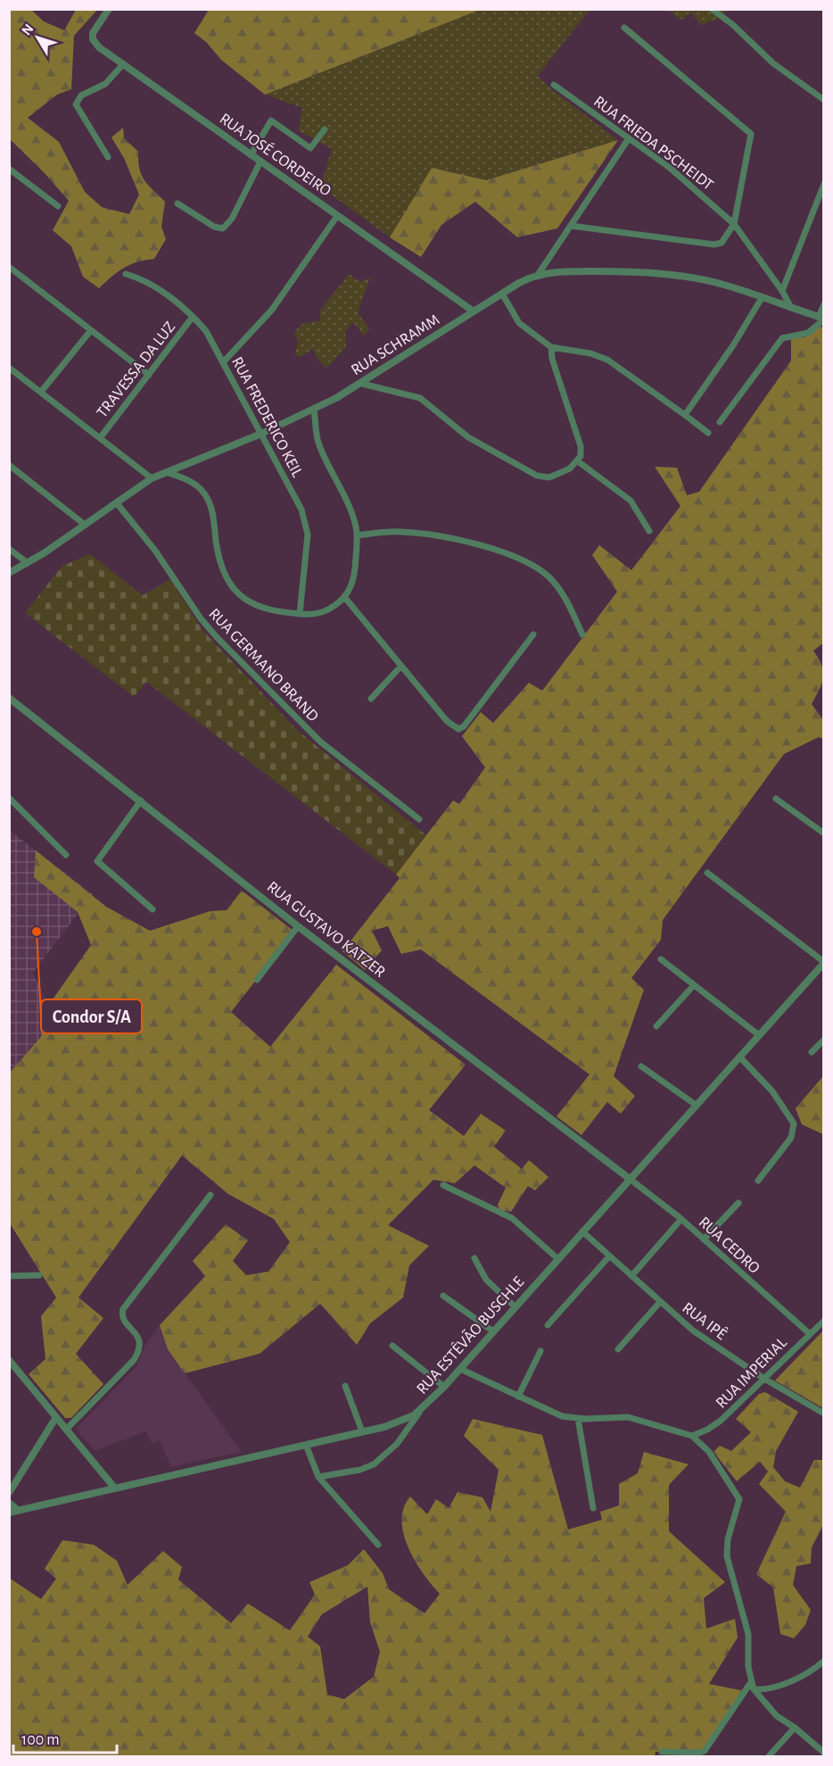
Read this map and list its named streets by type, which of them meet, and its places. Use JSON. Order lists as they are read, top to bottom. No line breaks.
{"streets":{"street":["RUA FRIEDA PSCHEIDT","RUA JOSÉ CORDEIRO","RUA SCHRAMM","TRAVESSA DA LUZ","RUA FREDERICO KEIL","RUA GERMANO BRAND","RUA GUSTAVO KATZER","RUA CEDRO","RUA IPÊ","RUA ESTÊVÃO BUSCHLE","RUA IMPERIAL"]},"crossings":[["RUA FRIEDA PSCHEIDT","RUA SCHRAMM"],["RUA JOSÉ CORDEIRO","RUA SCHRAMM"],["RUA SCHRAMM","RUA FREDERICO KEIL"],["RUA SCHRAMM","RUA GERMANO BRAND"],["TRAVESSA DA LUZ","RUA FREDERICO KEIL"],["RUA GUSTAVO KATZER","RUA CEDRO"],["RUA GUSTAVO KATZER","RUA ESTÊVÃO BUSCHLE"],["RUA CEDRO","RUA ESTÊVÃO BUSCHLE"],["RUA CEDRO","RUA IMPERIAL"],["RUA IPÊ","RUA ESTÊVÃO BUSCHLE"],["RUA IPÊ","RUA IMPERIAL"]],"places":["Condor S/A"],"scale_bar":"100 m","north":"top left"}
